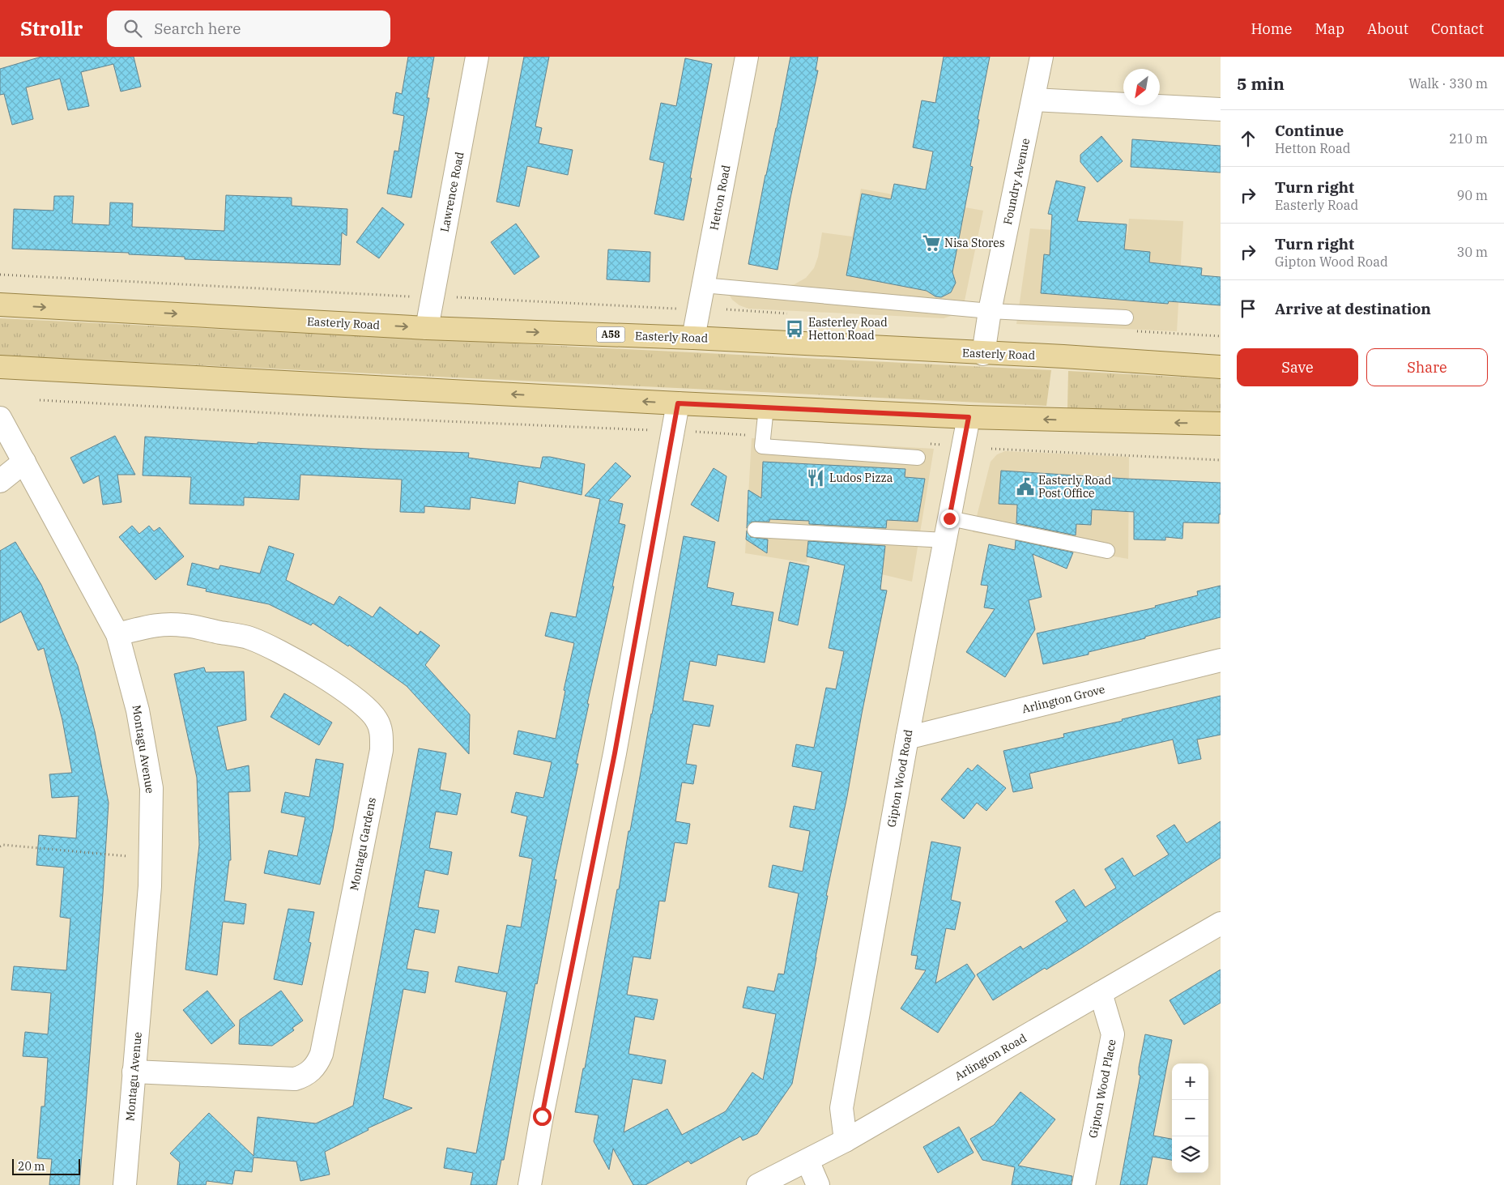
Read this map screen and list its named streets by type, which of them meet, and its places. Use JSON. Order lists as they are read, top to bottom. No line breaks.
{"streets":{"main road":["Easterly Road","A58"],"street":["Foundry Avenue","Lawrence Road","Hetton Road","Arlington Grove","Montagu Avenue","Gipton Wood Road","Montagu Gardens","Arlington Road","Gipton Wood Place"]},"crossings":[["Foundry Avenue","Easterly Road"],["Lawrence Road","Easterly Road"],["Hetton Road","Easterly Road"],["Arlington Grove","Gipton Wood Road"],["Montagu Avenue","Montagu Gardens"],["Gipton Wood Road","Arlington Road"],["Arlington Road","Gipton Wood Place"]],"places":{"supermarket":["Nisa Stores"],"bus stop":["Easterley Road Hetton Road"],"restaurant":["Ludos Pizza"],"public building":["Easterly Road Post Office"]},"scale_bar":"20 m","north":"bottom left","page":{"header":"Strollr","search":"Search here","nav":["Home","Map","About","Contact"],"heading":["5 min","Walk · 330 m"],"list":[["Continue","Hetton Road","210 m"],["Turn right","Easterly Road","90 m"],["Turn right","Gipton Wood Road","30 m"],"Arrive at destination"],"buttons":["Save","Share"],"map_buttons":["+","−"],"scale":"20 m"}}
